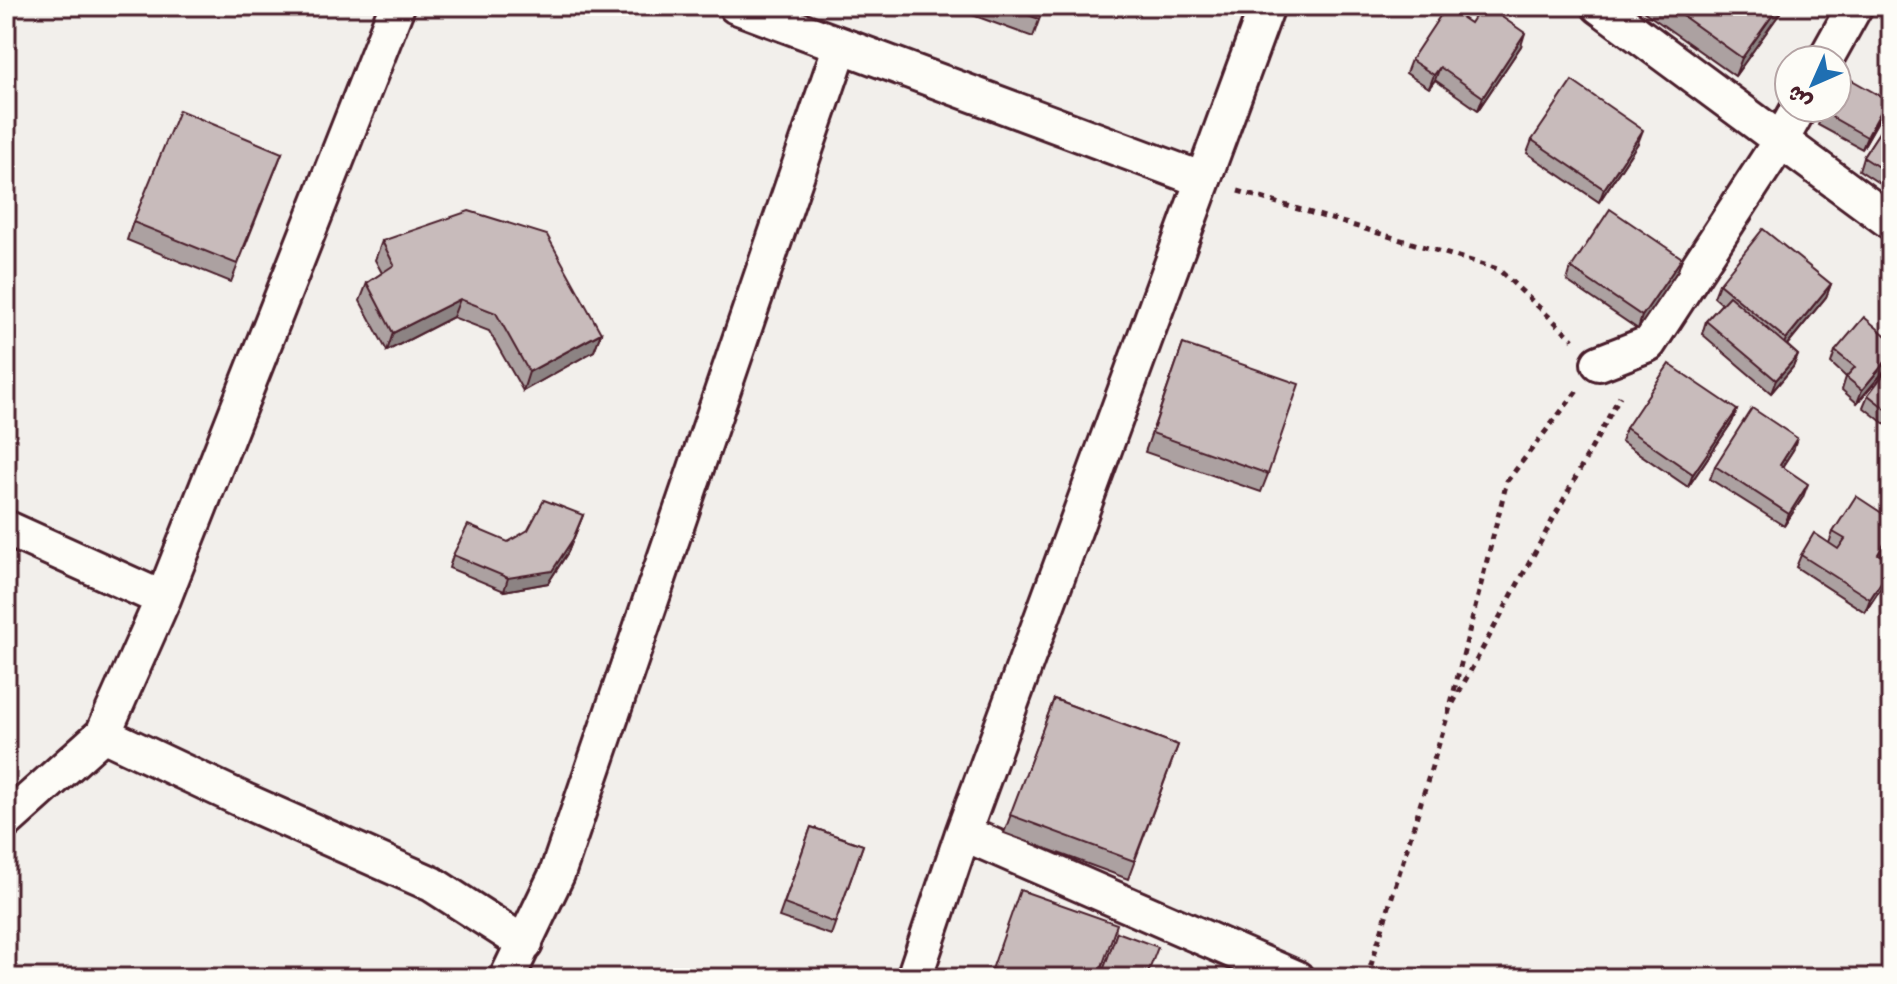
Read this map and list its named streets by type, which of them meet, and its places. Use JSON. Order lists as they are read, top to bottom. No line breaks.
{"north":"bottom left"}
